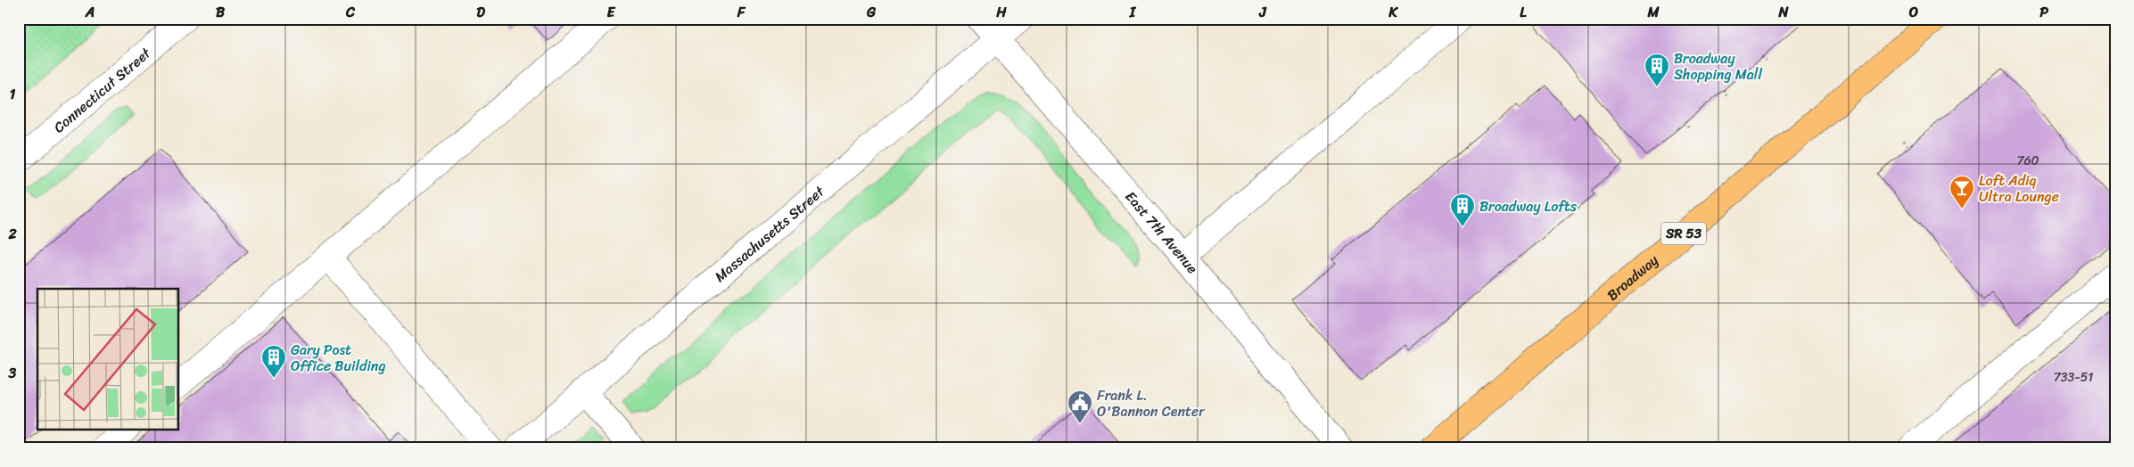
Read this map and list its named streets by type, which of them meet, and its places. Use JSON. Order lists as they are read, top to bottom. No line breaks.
{"streets":{"main road":["SR 53","Broadway"],"street":["Connecticut Street","East 7th Avenue","Massachusetts Street"]},"crossings":[["East 7th Avenue","Massachusetts Street"]],"places":{"building":["Broadway Shopping Mall","Broadway Lofts","Gary Post Office Building"],"bar":["Loft Adiq Ultra Lounge"],"public building":["Frank L. O'Bannon Center"]},"house_numbers":["760","733-51"],"grid":{"columns":["A","B","C","D","E","F","G","H","I","J","K","L","M","N","O","P"],"rows":["1","2","3"]}}
